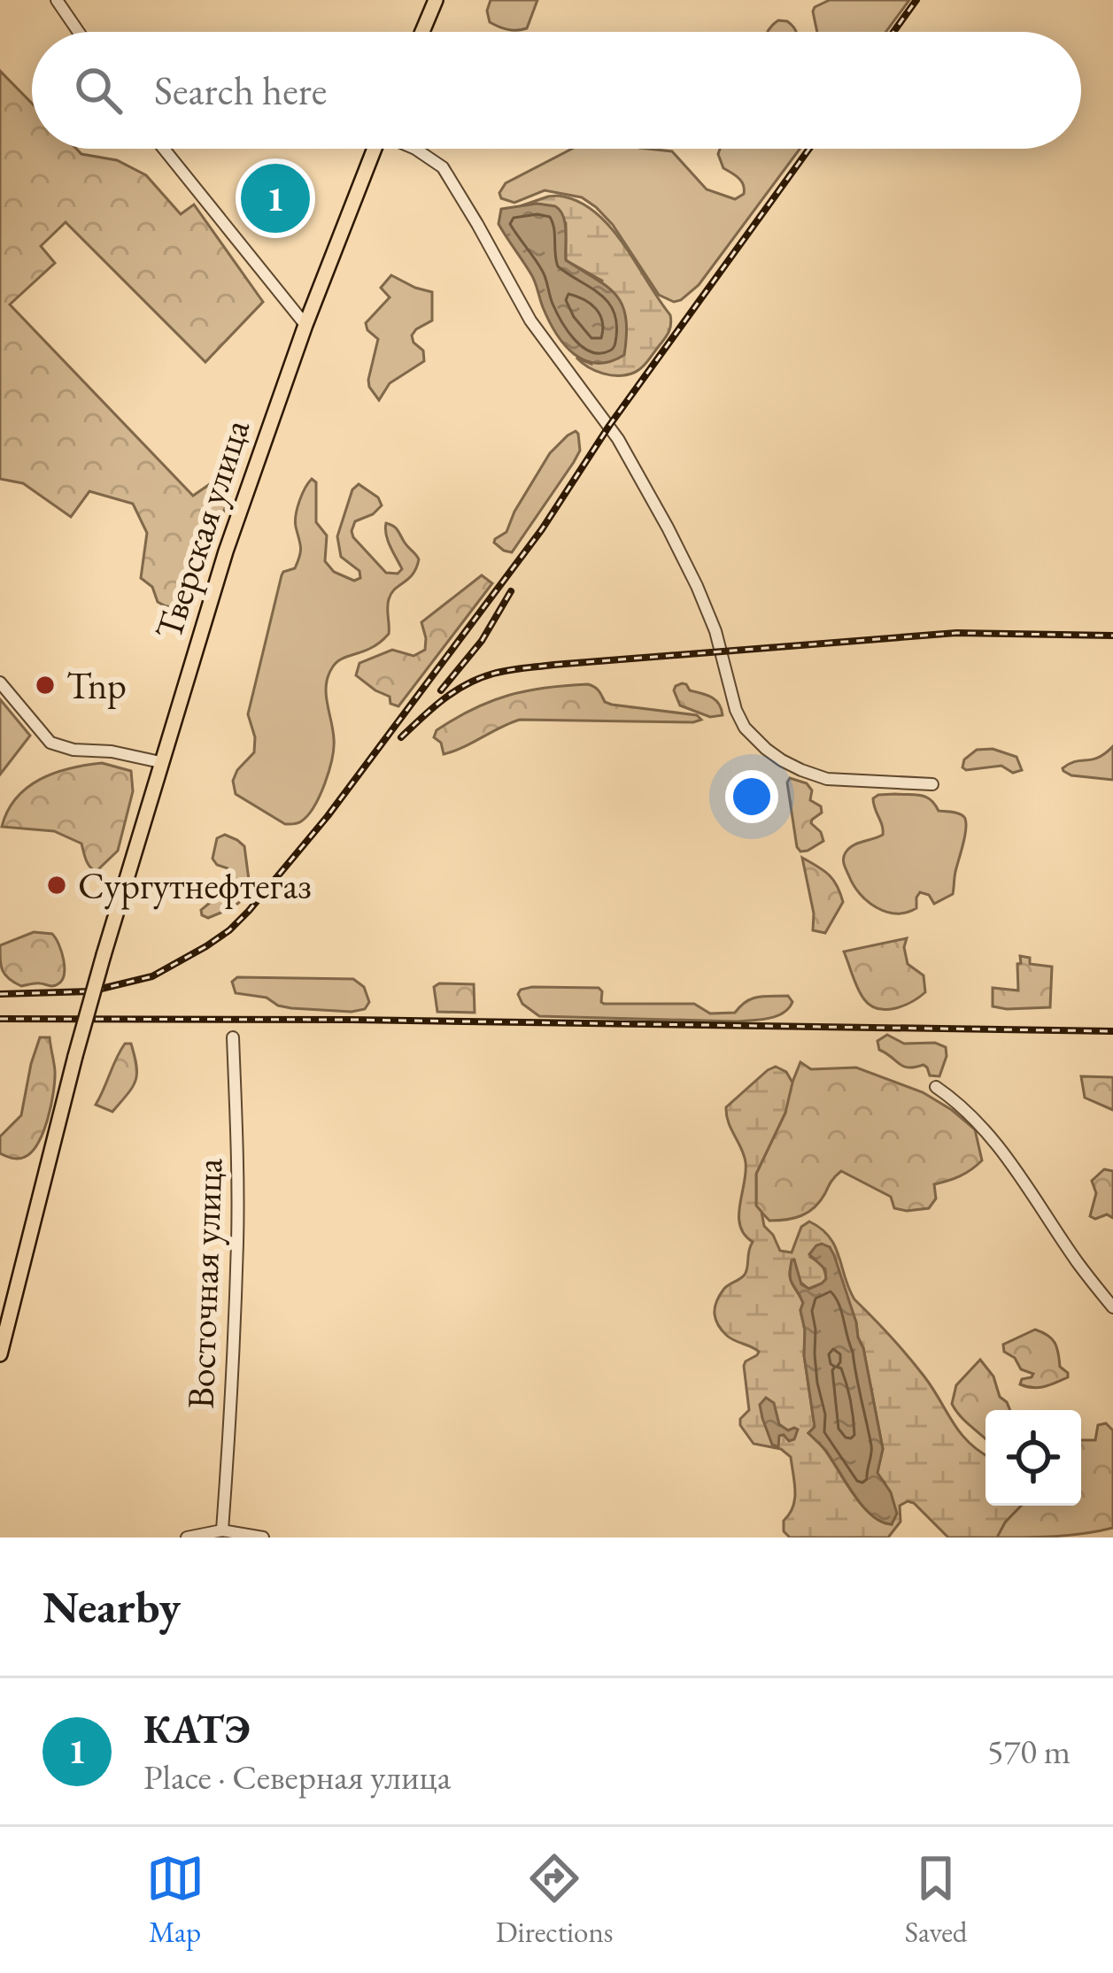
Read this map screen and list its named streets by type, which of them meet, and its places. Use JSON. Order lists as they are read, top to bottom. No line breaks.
{"streets":{"main road":["Тверская улица"],"street":["Восточная улица"]},"places":["Tnp","Сургутнефтегаз"],"page":{"search":"Search here","pins":"1","heading":"Nearby","list":[{"mark":"1","name":"КАТЭ","note":"Place · Северная улица","value":"570 m"}],"nav":["Map","Directions","Saved"]}}
